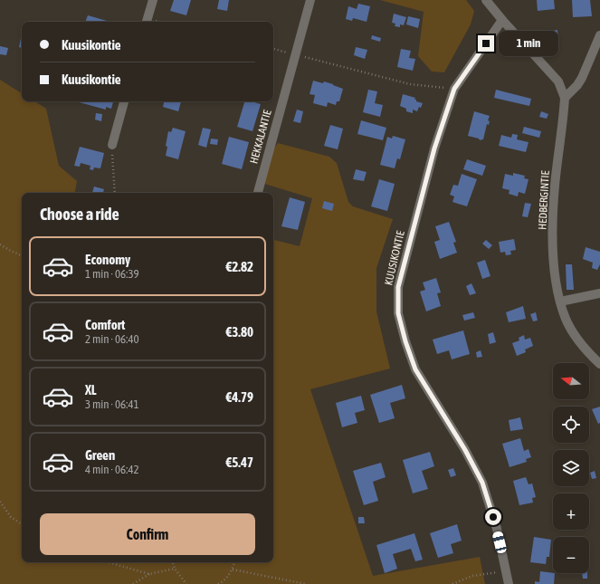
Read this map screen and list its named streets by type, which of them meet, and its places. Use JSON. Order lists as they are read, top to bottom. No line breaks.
{"streets":{"street":["HEKKALANTIE","HEDBERGINTIE","KUUSIKONTIE"]},"north":"left","page":{"banner":["Kuusikontie","Kuusikontie"],"bubble":"1 min","heading":"Choose a ride","list":[{"name":"Economy","note":"1 min · 06:39","value":"€2.82"},{"name":"Comfort","note":"2 min · 06:40","value":"€3.80"},{"name":"XL","note":"3 min · 06:41","value":"€4.79"},{"name":"Green","note":"4 min · 06:42","value":"€5.47"}],"map_buttons":["+","−"],"buttons":"Confirm"}}
